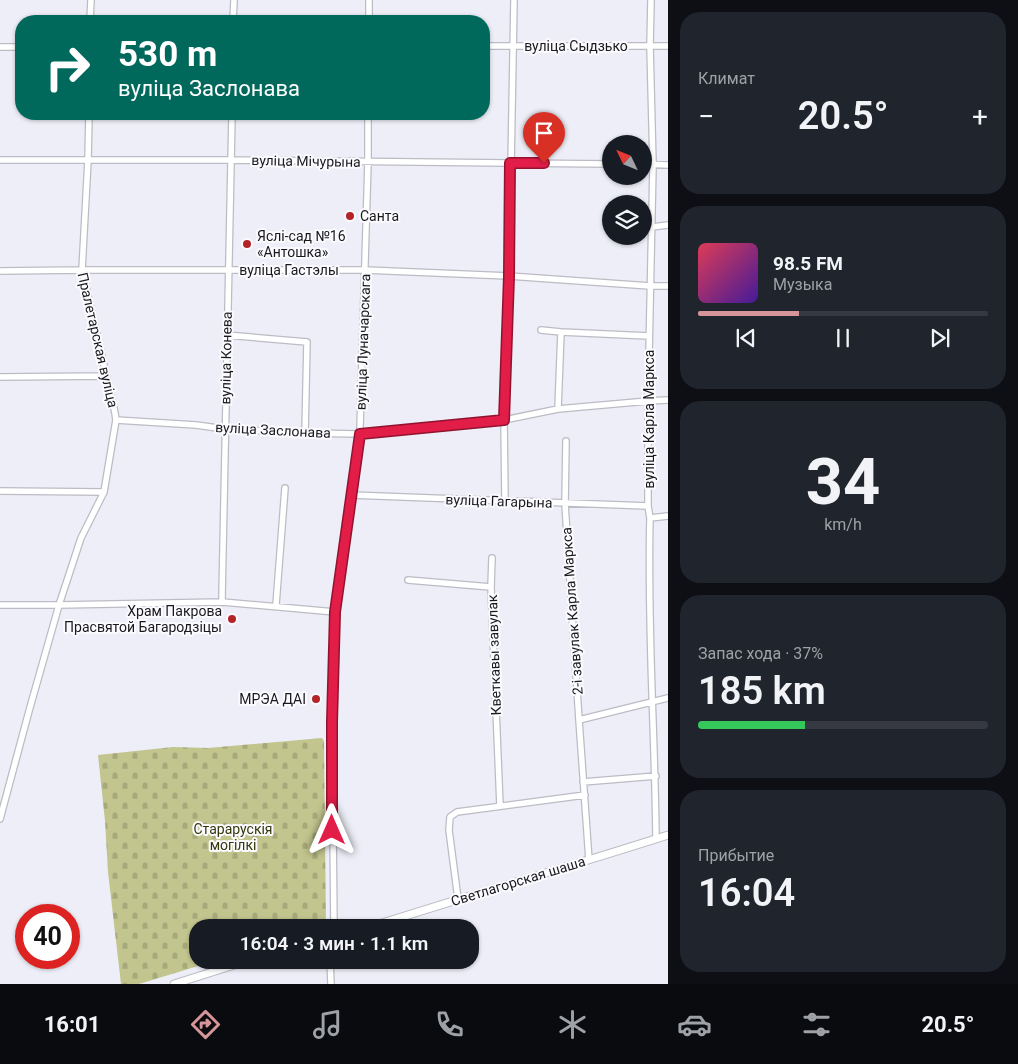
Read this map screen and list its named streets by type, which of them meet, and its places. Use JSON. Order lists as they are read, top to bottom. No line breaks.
{"streets":{"main road":["Светлагорская шаша"],"street":["вуліца Сыдзько","вуліца Мічурына","вуліца Гастэлы","Пралетарская вуліца","вуліца Луначарскага","вуліца Конева","вуліца Карла Маркса","вуліца Заслонава","вуліца Гагарына","2-і завулак Карла Маркса","Кветкавы завулак"]},"crossings":[["вуліца Сыдзько","вуліца Карла Маркса"],["вуліца Мічурына","Пралетарская вуліца"],["вуліца Мічурына","вуліца Луначарскага"],["вуліца Мічурына","вуліца Конева"],["вуліца Гастэлы","Пралетарская вуліца"],["вуліца Гастэлы","вуліца Луначарскага"],["вуліца Гастэлы","вуліца Конева"],["вуліца Гастэлы","вуліца Карла Маркса"],["Пралетарская вуліца","вуліца Заслонава"],["вуліца Луначарскага","вуліца Заслонава"],["вуліца Луначарскага","вуліца Гагарына"],["вуліца Конева","вуліца Заслонава"],["вуліца Карла Маркса","вуліца Заслонава"],["вуліца Карла Маркса","вуліца Гагарына"],["вуліца Карла Маркса","Светлагорская шаша"],["вуліца Гагарына","2-і завулак Карла Маркса"],["2-і завулак Карла Маркса","Светлагорская шаша"]],"parks":["Старарускія могілкі"],"places":["Санта","Яслі-сад №16 «Антошка»","Храм Пакрова Прасвятой Багародзіцы","МРЭА ДАІ"],"north":"top left","page":{"tile":["Климат",["34","km/h"],["Запас хода · 37%","185 km"],["Прибытие","16:04"]],"turn":["530 m","вуліца Заслонава"],"heat":["−","20.5°","+"],"song":["98.5 FM","Музыка"],"limit":"40","trip":"16:04 · 3 мин · 1.1 km","tabs":["16:01","20.5°"]}}
